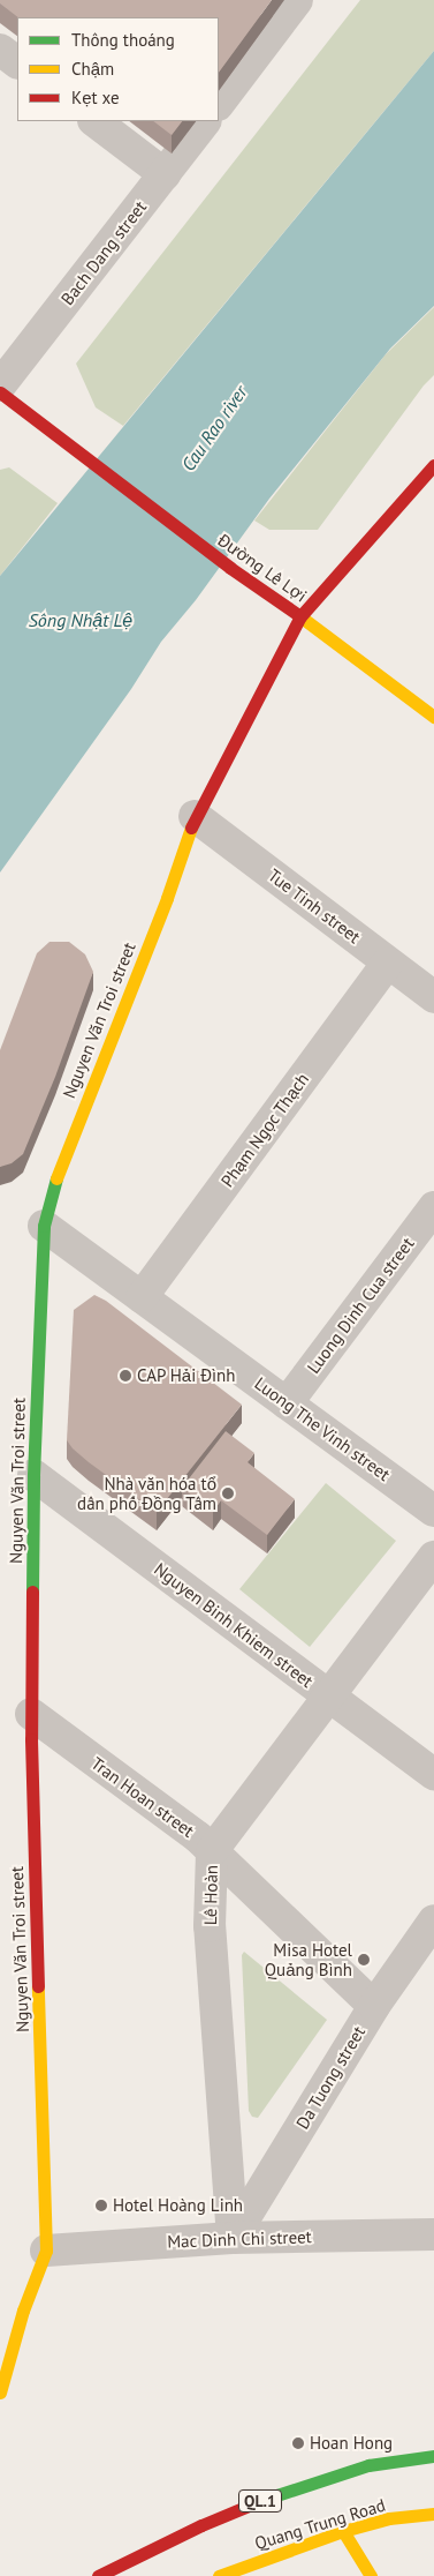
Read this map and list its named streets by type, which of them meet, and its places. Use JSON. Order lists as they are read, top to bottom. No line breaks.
{"streets":{"street":["Bach Dang street","Đường Lê Lợi","Tue Tinh street","Nguyen Văn Troi street","Phạm Ngọc Thạch","Luong Dinh Cua street","Luong The Vinh street","Nguyen Binh Khiem street","Tran Hoan street","Lê Hoàn","Da Tuong street","Mac Dinh Chi street","QL.1","Quang Trung Road"]},"crossings":[["Đường Lê Lợi","Nguyen Văn Troi street"],["Tue Tinh street","Nguyen Văn Troi street"],["Tue Tinh street","Phạm Ngọc Thạch"],["Nguyen Văn Troi street","Luong The Vinh street"],["Nguyen Văn Troi street","Nguyen Binh Khiem street"],["Nguyen Văn Troi street","Tran Hoan street"],["Nguyen Văn Troi street","Mac Dinh Chi street"],["Phạm Ngọc Thạch","Luong The Vinh street"],["Luong Dinh Cua street","Luong The Vinh street"],["Nguyen Binh Khiem street","Lê Hoàn"],["Tran Hoan street","Lê Hoàn"],["Tran Hoan street","Da Tuong street"],["Lê Hoàn","Da Tuong street"],["Lê Hoàn","Mac Dinh Chi street"],["Da Tuong street","Mac Dinh Chi street"]],"water":["Cau Rao river","Sông Nhật Lệ"],"places":["CAP Hải Đình","Nhà văn hóa tổ dân phố Đồng Tâm","Misa Hotel Quảng Bình","Hotel Hoàng Linh","Hoan Hong"],"legend":["Thông thoáng","Chậm","Kẹt xe"]}
